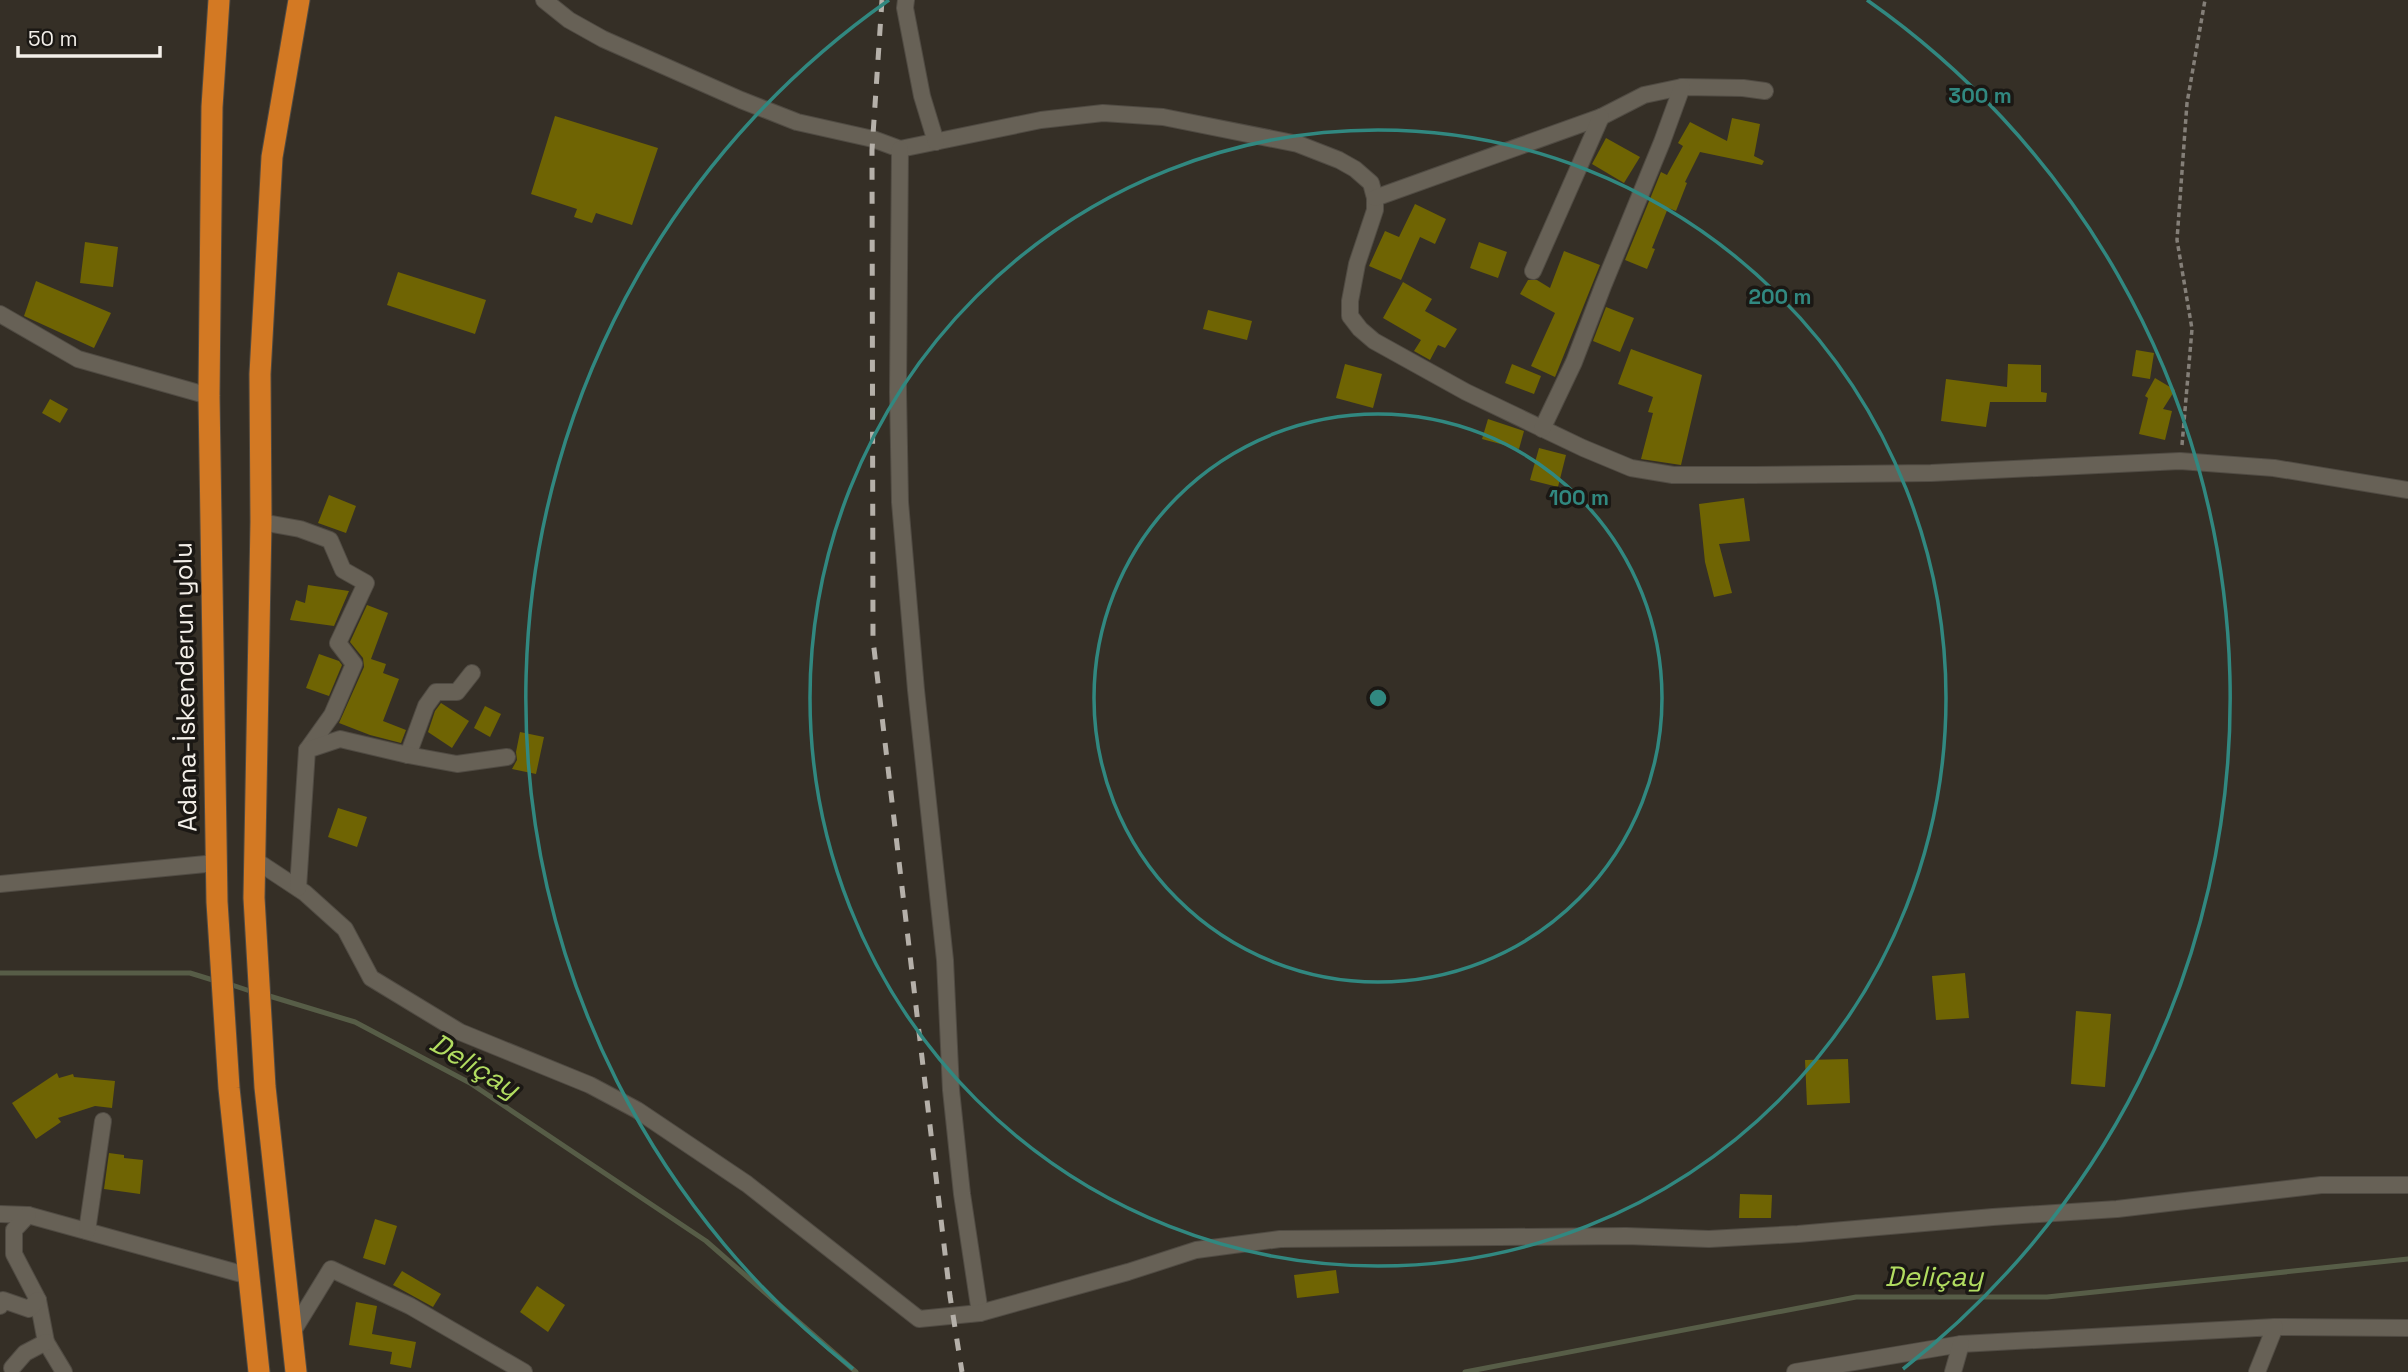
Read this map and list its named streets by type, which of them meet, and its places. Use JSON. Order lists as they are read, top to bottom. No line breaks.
{"streets":{"highway":["Adana-İskenderun yolu"]},"water":["Deliçay"],"scale_bar":"50 m","rings":["300 m","200 m","100 m"]}
